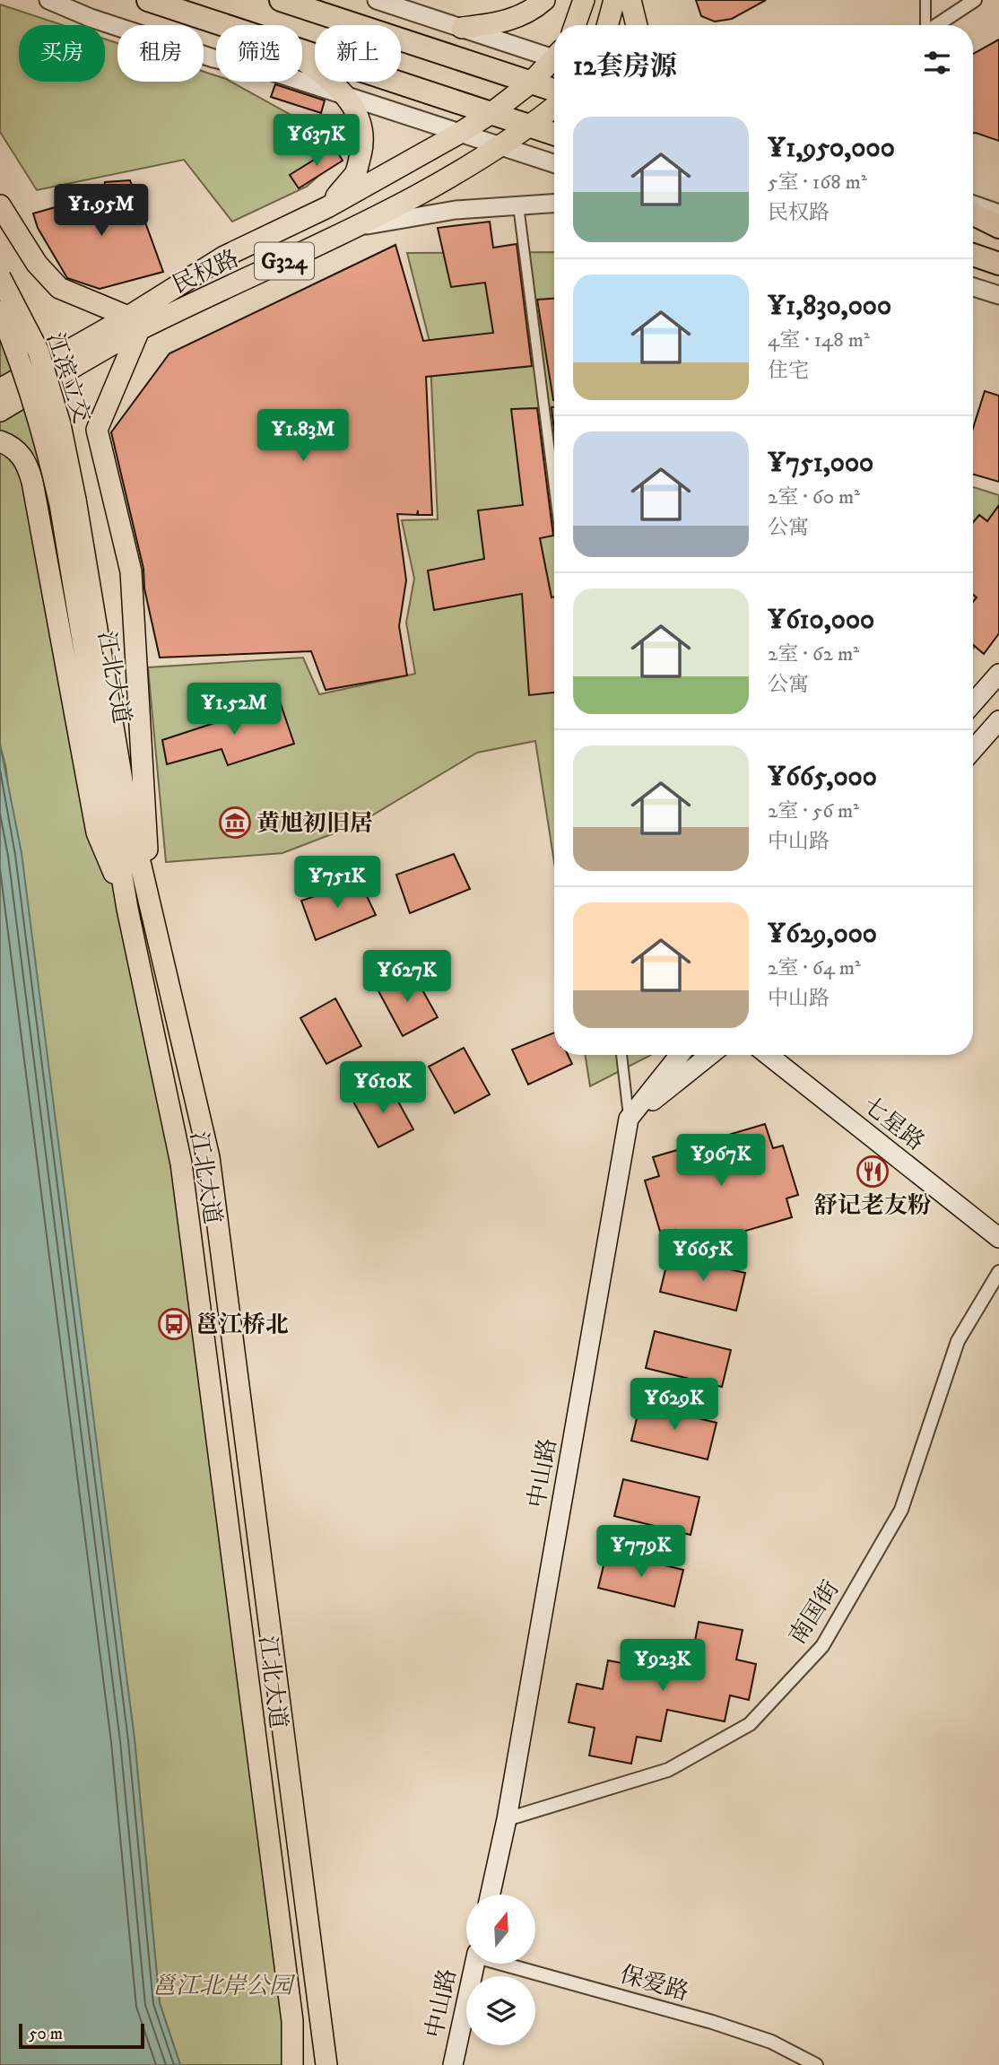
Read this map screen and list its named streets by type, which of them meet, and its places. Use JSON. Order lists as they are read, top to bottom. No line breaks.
{"streets":{"main road":["G324","民权路","江滨立交","江北大道","七星路","中山路"],"street":["南国街","保爱路"]},"crossings":[["G324","民权路"],["江滨立交","江北大道"],["中山路","南国街"]],"parks":["邕江北岸公园"],"places":{"museum":["黄旭初旧居"],"restaurant":["舒记老友粉"],"bus stop":["邕江桥北"]},"scale_bar":"50 m","north":"top","page":{"chip":["买房","租房","筛选","新上"],"heading":"12套房源","list":[{"name":"¥1,950,000","note":"5室 · 168 m² · 民权路"},{"name":"¥1,830,000","note":"4室 · 148 m² · 住宅"},{"name":"¥751,000","note":"2室 · 60 m² · 公寓"},{"name":"¥610,000","note":"2室 · 62 m² · 公寓"},{"name":"¥665,000","note":"2室 · 56 m² · 中山路"},{"name":"¥629,000","note":"2室 · 64 m² · 中山路"}],"price":["¥637K","¥1.95M","¥1.83M","¥1.52M","¥751K","¥627K","¥610K","¥967K","¥665K","¥629K","¥779K","¥923K"],"scale":"50 m"}}
